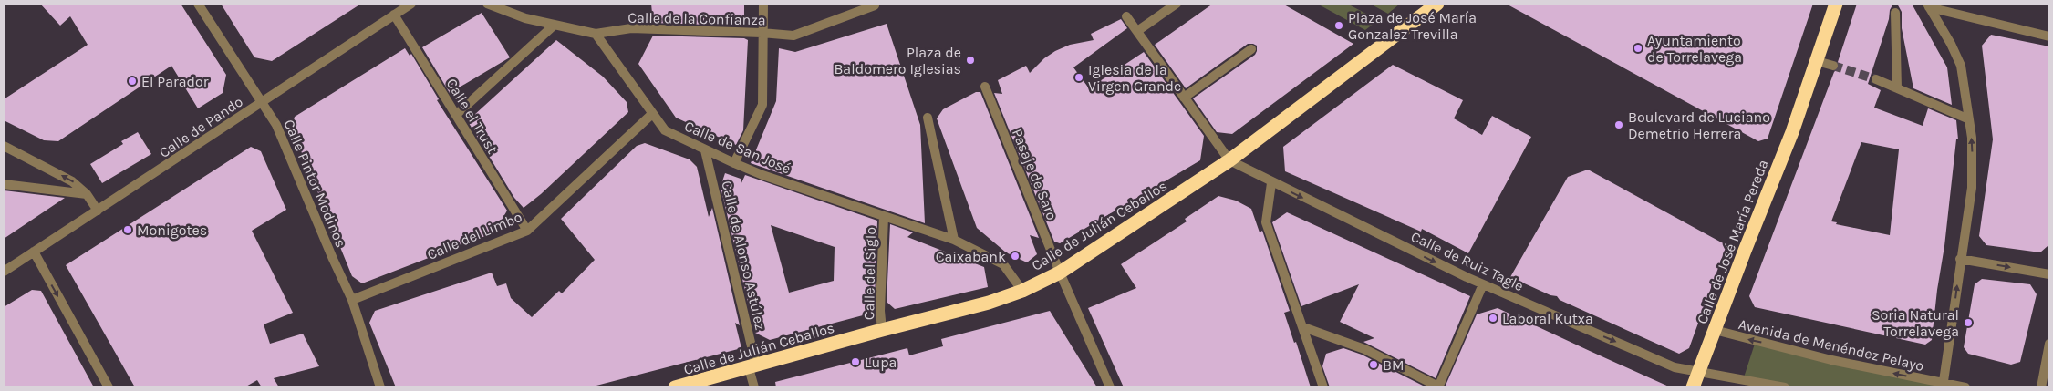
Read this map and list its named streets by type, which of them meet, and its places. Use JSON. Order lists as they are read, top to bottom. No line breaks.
{"streets":{"highway":["Calle de Julián Ceballos","Calle de José María Pereda"],"street":["Calle de la Confianza","Calle el Trust","Calle de Pando","Calle de San José","Pasaje de Saro","Calle Pintor Modinos","Calle del Limbo","Calle de Alonso Astúlez","Calle de Ruiz Tagle","Calle del Siglo","Avenida de Menéndez Pelayo"]},"crossings":[["Calle de la Confianza","Calle de San José"],["Calle el Trust","Calle de Pando"],["Calle el Trust","Calle del Limbo"],["Calle de Pando","Calle Pintor Modinos"],["Calle de San José","Calle de Julián Ceballos"],["Calle de San José","Calle del Limbo"],["Calle de San José","Calle de Alonso Astúlez"],["Calle de San José","Calle del Siglo"],["Pasaje de Saro","Calle de Julián Ceballos"],["Calle Pintor Modinos","Calle del Limbo"],["Calle de Julián Ceballos","Calle de Alonso Astúlez"],["Calle de Julián Ceballos","Calle de Ruiz Tagle"],["Calle de Julián Ceballos","Calle del Siglo"],["Calle de José María Pereda","Calle de Ruiz Tagle"],["Calle de José María Pereda","Avenida de Menéndez Pelayo"]],"one_way":["Calle de Ruiz Tagle"],"places":["Plaza de José María Gonzalez Trevilla","Ayuntamiento de Torrelavega","Plaza de Baldomero Iglesias","Iglesia de la Virgen Grande","El Parador","Boulevard de Luciano Demetrio Herrera","Monigotes","Caixabank","Laboral Kutxa","Soria Natural Torrelavega","Lupa","BM"]}
